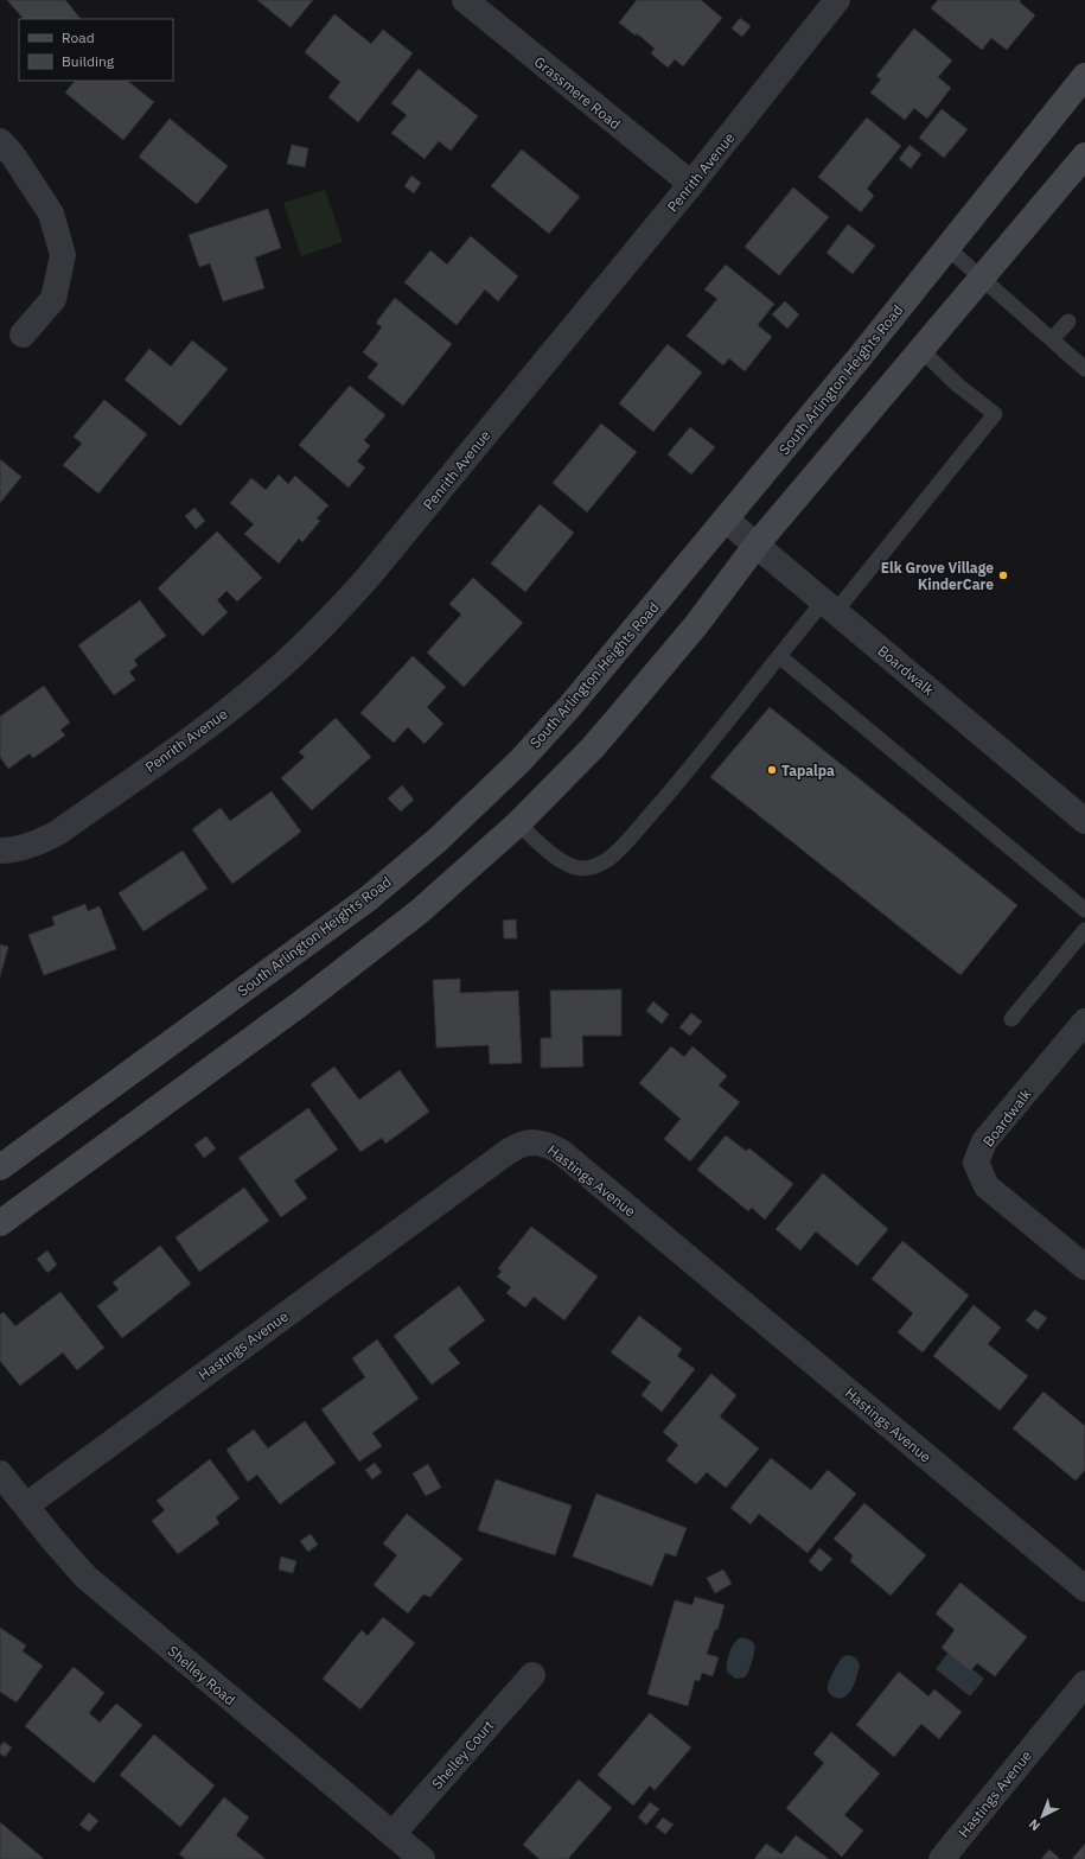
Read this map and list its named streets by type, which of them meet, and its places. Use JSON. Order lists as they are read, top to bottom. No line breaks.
{"streets":{"main road":["South Arlington Heights Road"],"street":["Grassmere Road","Penrith Avenue","Boardwalk","Hastings Avenue","Shelley Road","Shelley Court"]},"crossings":[["Grassmere Road","Penrith Avenue"],["South Arlington Heights Road","Boardwalk"],["Hastings Avenue","Shelley Road"],["Shelley Road","Shelley Court"]],"places":["Elk Grove Village KinderCare","Tapalpa"],"legend":["Road","Building"],"north":"bottom left"}
